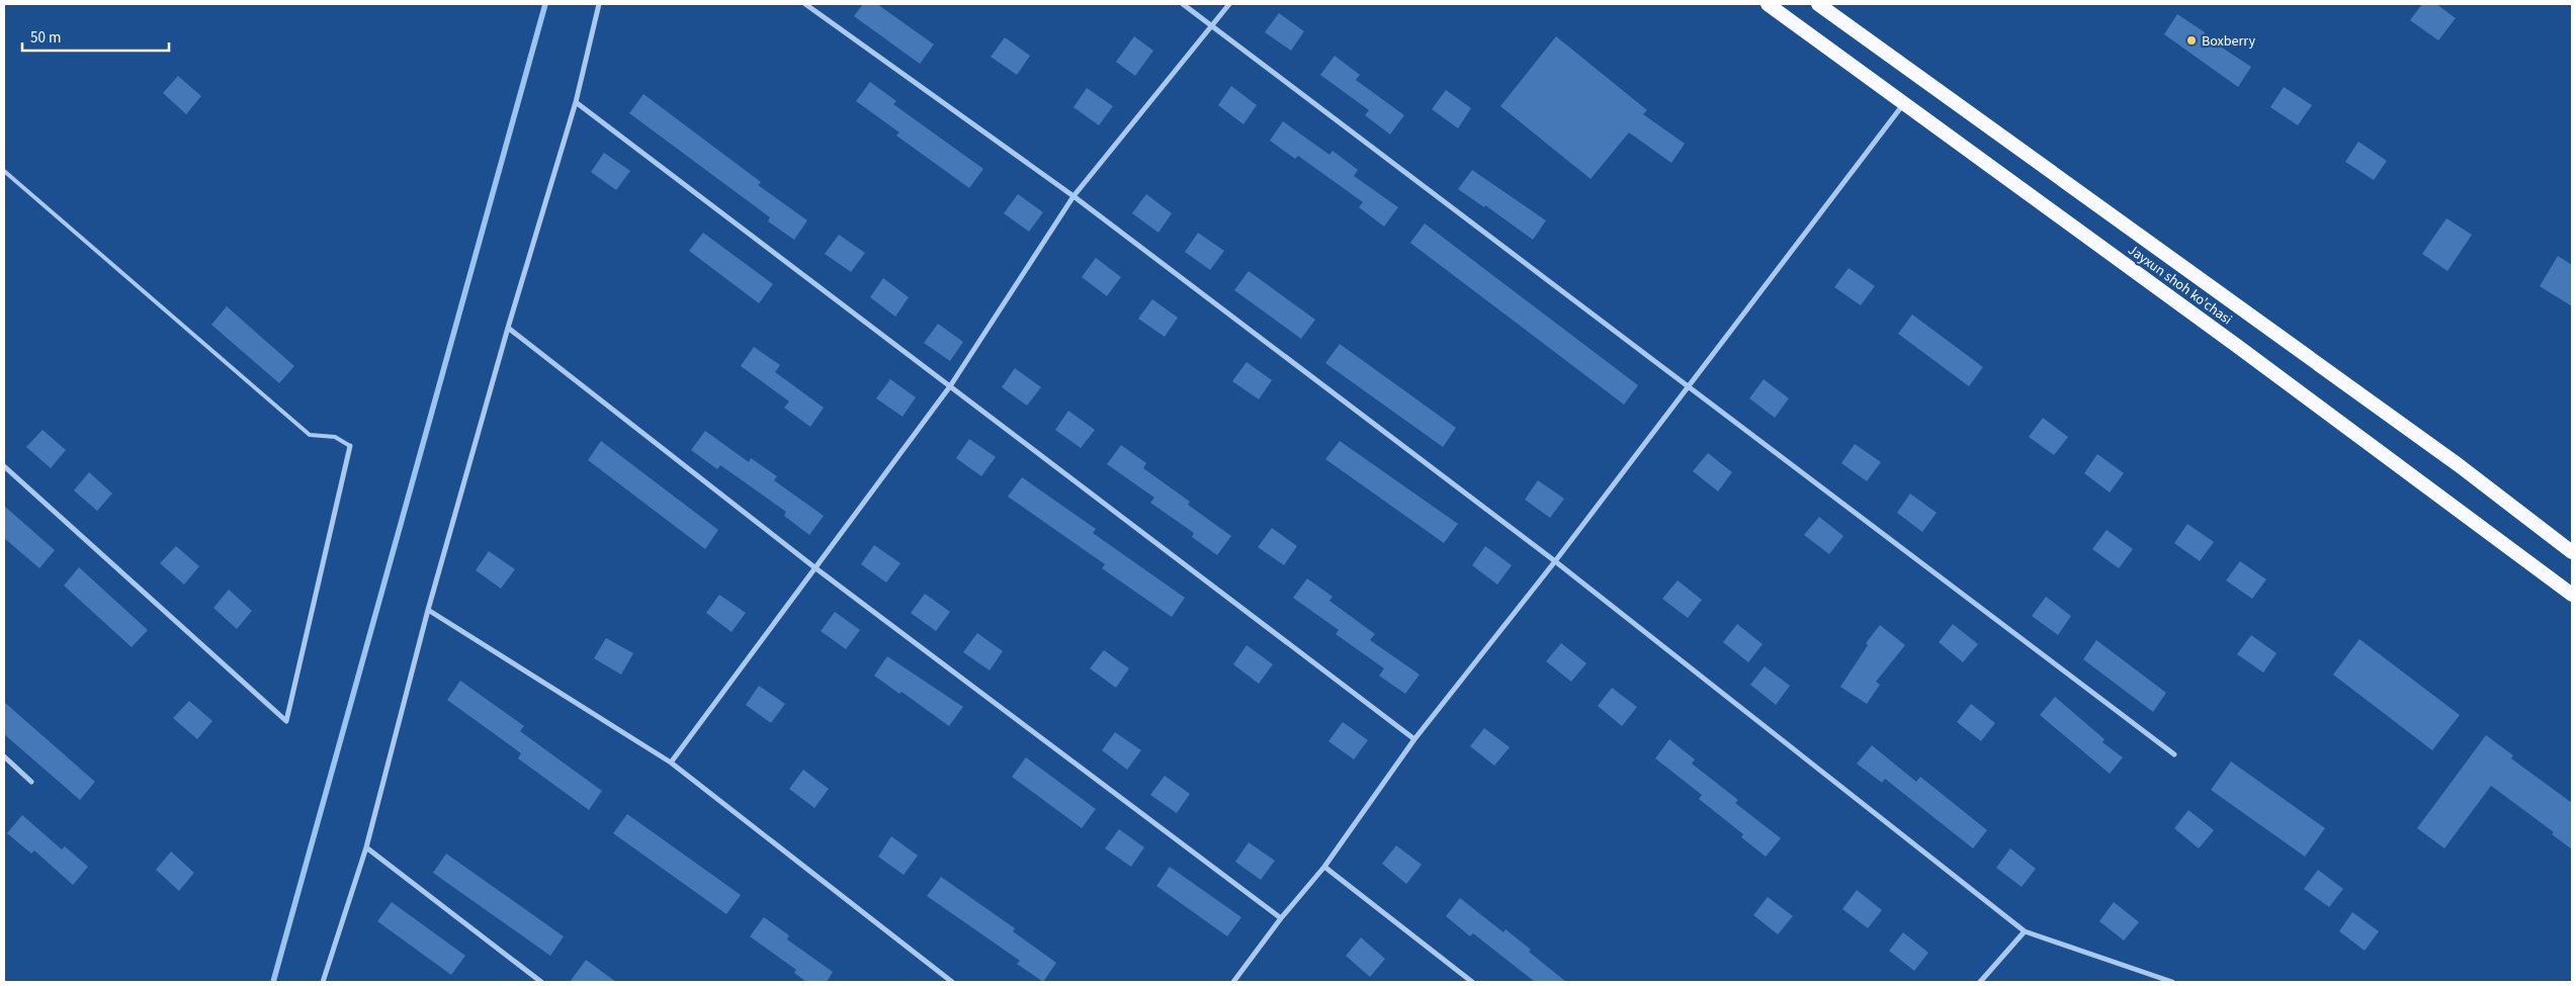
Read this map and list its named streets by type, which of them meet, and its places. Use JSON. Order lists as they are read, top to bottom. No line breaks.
{"streets":{"highway":["Jayxun shoh ko'chasi"]},"places":["Boxberry"],"scale_bar":"50 m"}
